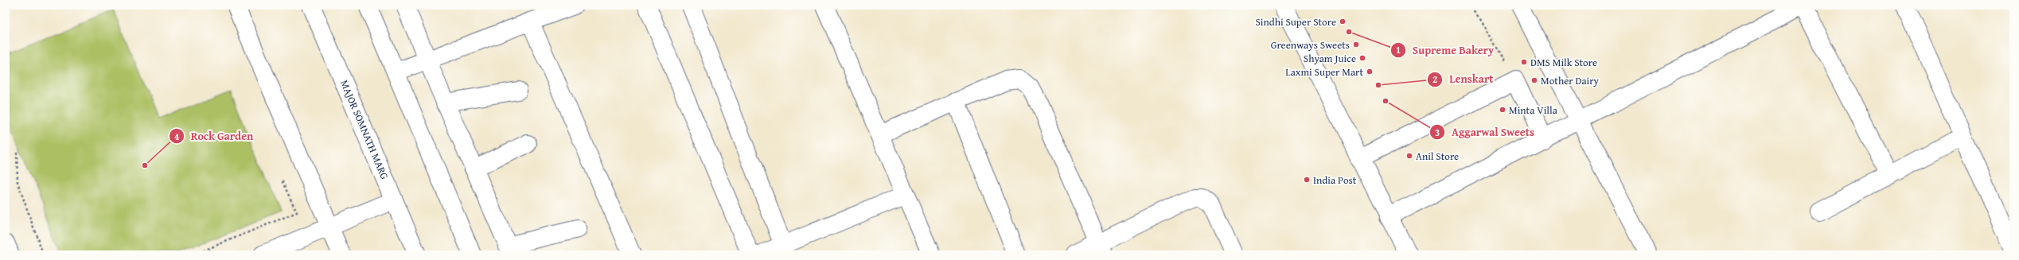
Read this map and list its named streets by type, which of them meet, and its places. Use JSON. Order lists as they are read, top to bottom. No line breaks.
{"streets":{"street":["MAJOR SOMNATH MARG"]},"places":["Sindhi Super Store","Supreme Bakery","Greenways Sweets","Shyam Juice","DMS Milk Store","Laxmi Super Mart","Mother Dairy","Lenskart","Aggarwal Sweets","Minta Villa","Anil Store","Rock Garden","India Post"]}
